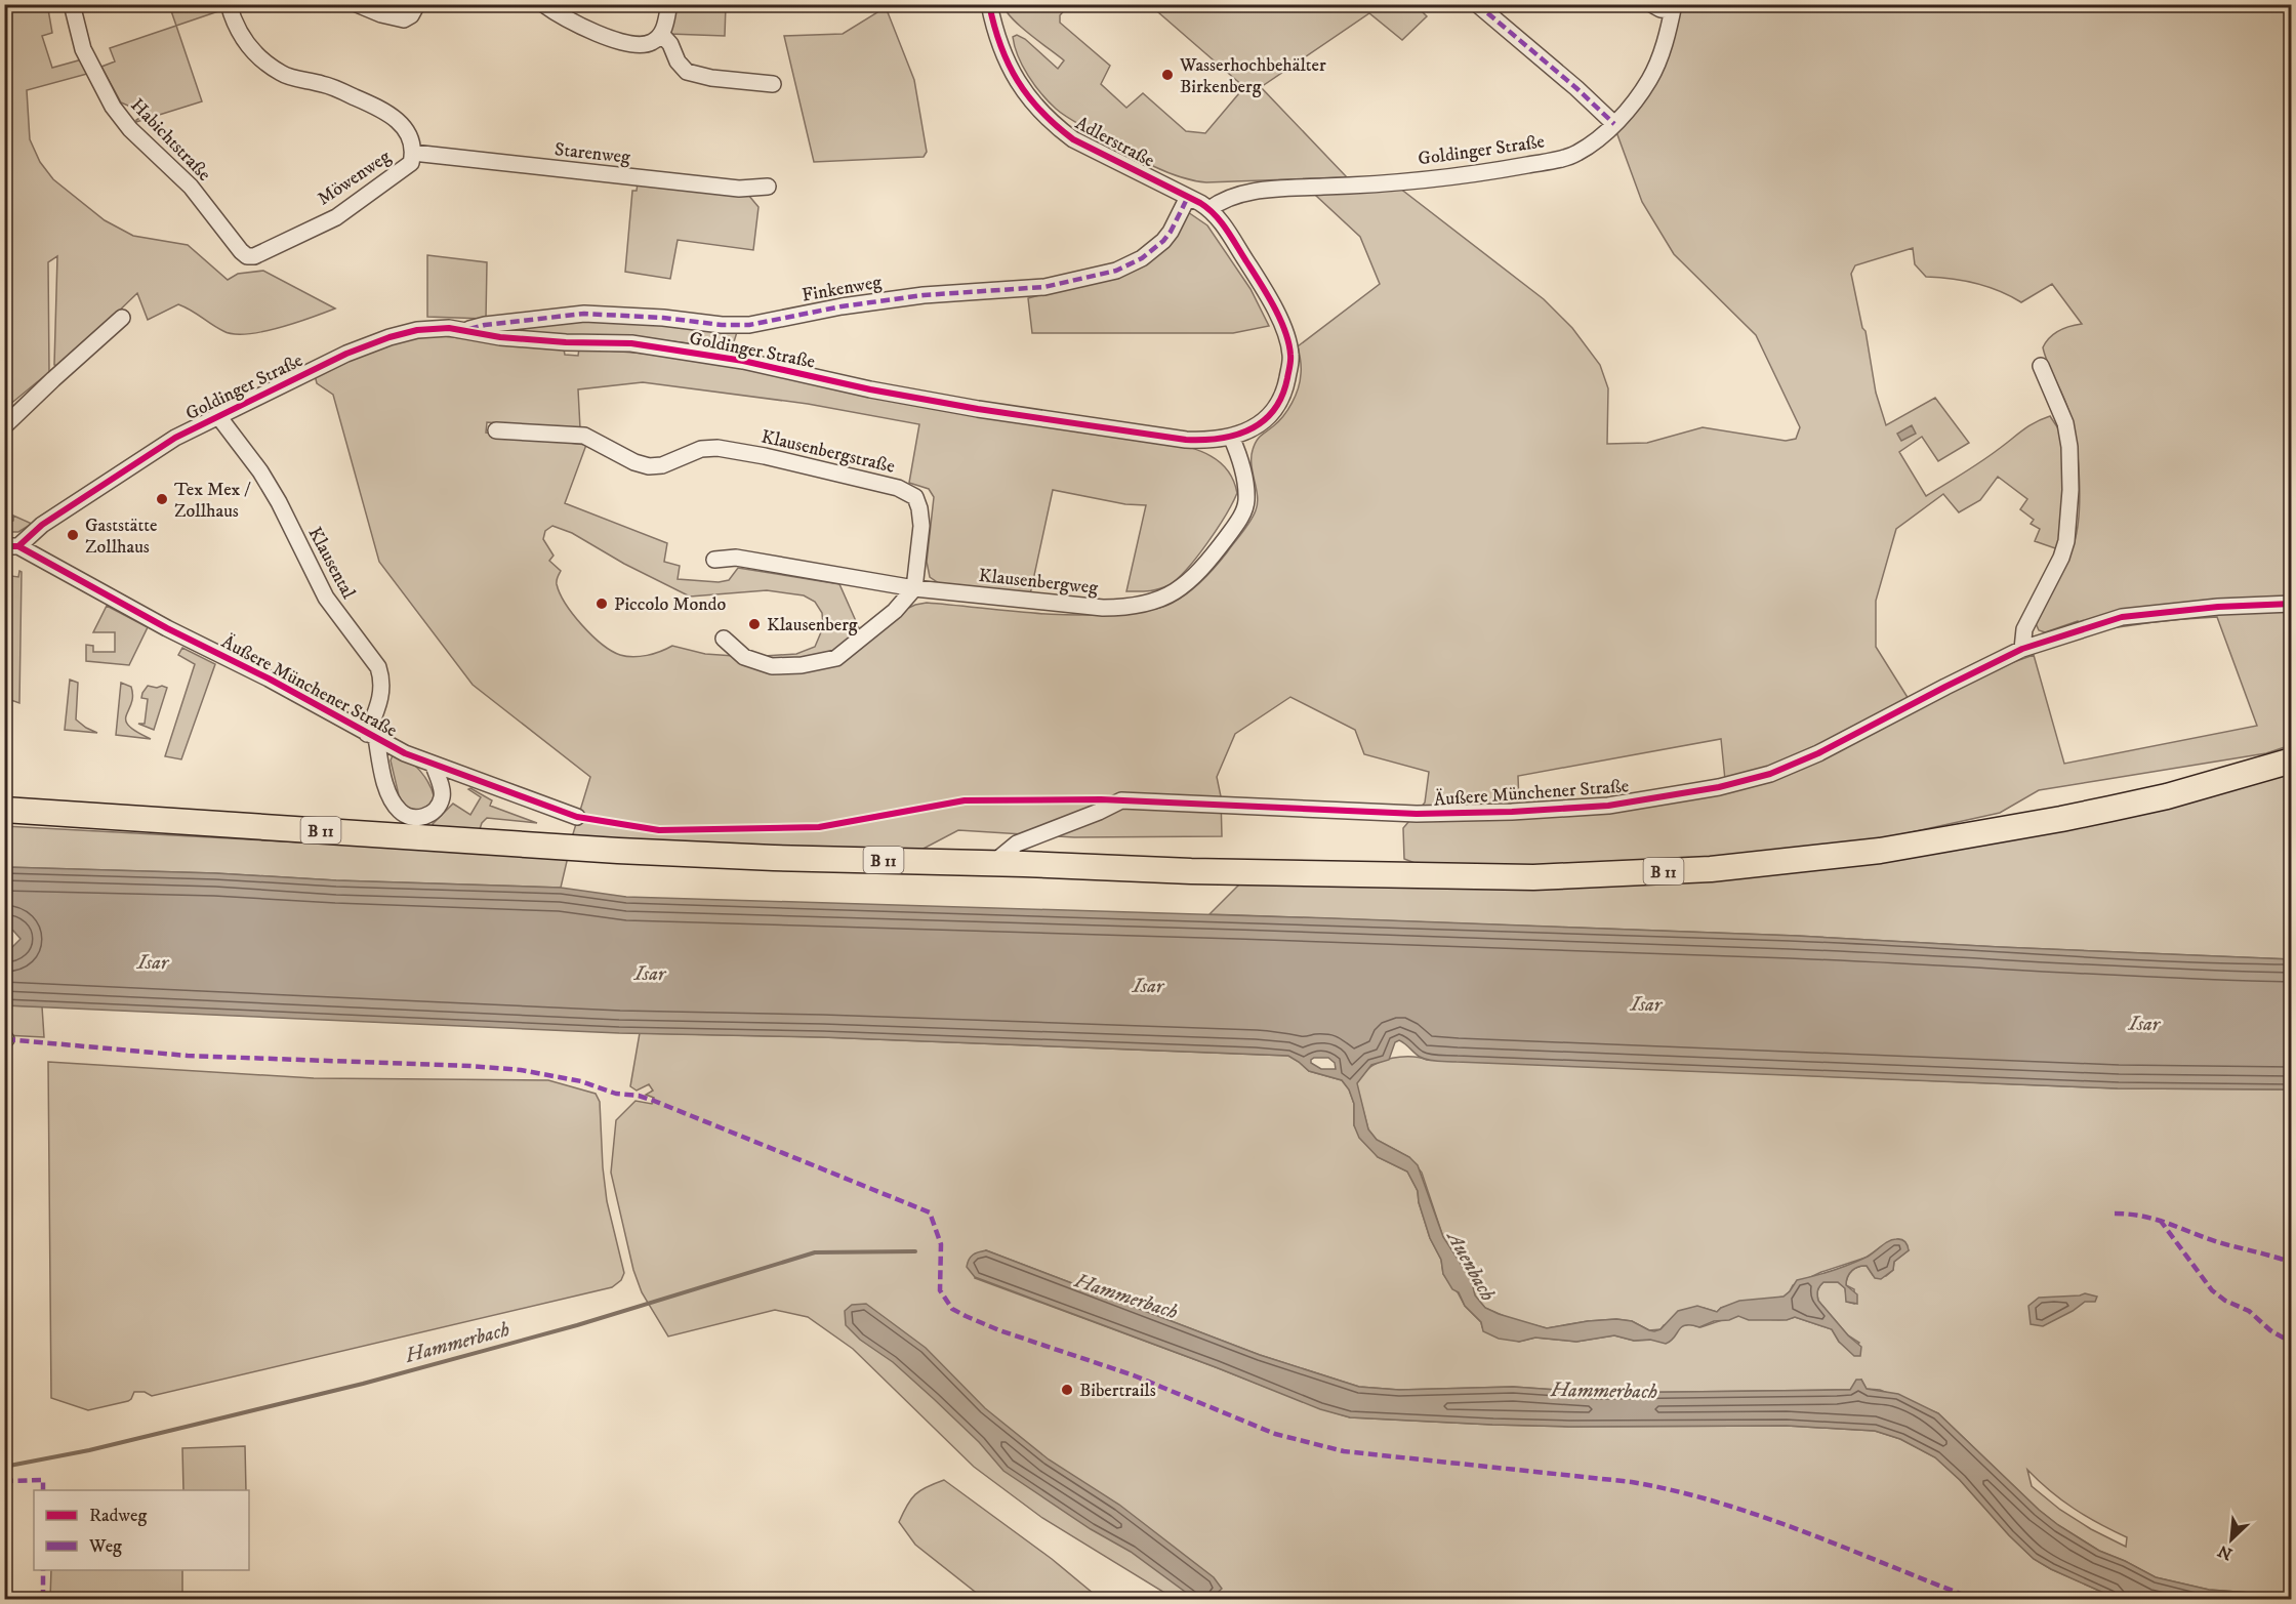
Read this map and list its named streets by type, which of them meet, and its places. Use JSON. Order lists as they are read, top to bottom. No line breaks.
{"streets":{"main road":["B 11"],"street":["Habichtstraße","Adlerstraße","Goldinger Straße","Starenweg","Möwenweg","Finkenweg","Klausenbergstraße","Klausental","Klausenbergweg","Äußere Münchener Straße"]},"crossings":[["Habichtstraße","Möwenweg"],["Adlerstraße","Goldinger Straße"],["Adlerstraße","Finkenweg"],["Goldinger Straße","Finkenweg"],["Goldinger Straße","Klausental"],["Goldinger Straße","Klausenbergweg"],["Goldinger Straße","Äußere Münchener Straße"],["Starenweg","Möwenweg"],["Klausenbergstraße","Klausenbergweg"],["Klausental","Äußere Münchener Straße"],["Äußere Münchener Straße","B 11"]],"water":["Isar","Auenbach","Hammerbach"],"places":["Wasserhochbehälter Birkenberg","Tex Mex / Zollhaus","Gaststätte Zollhaus","Piccolo Mondo","Klausenberg","Bibertrails"],"legend":["Radweg","Weg"],"north":"bottom left"}
